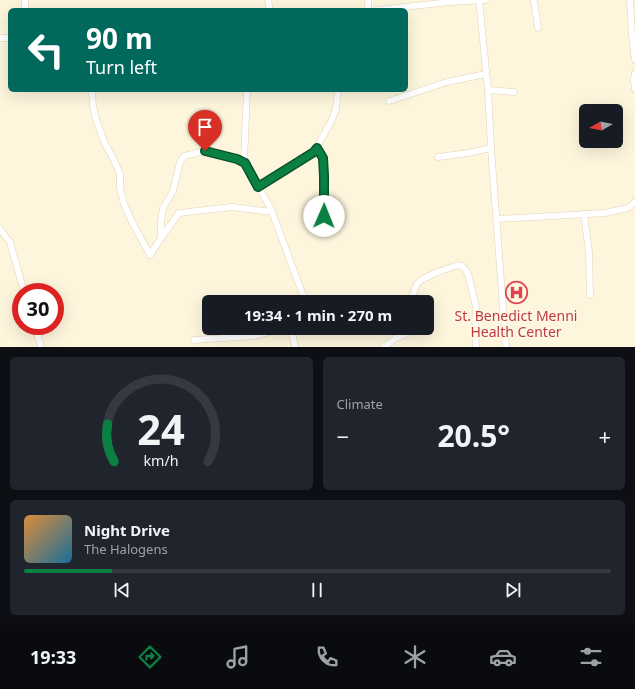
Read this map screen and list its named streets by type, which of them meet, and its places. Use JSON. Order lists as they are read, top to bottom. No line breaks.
{"places":{"hospital":["St. Benedict Menni Health Center"]},"north":"left","page":{"turn":["90 m","Turn left"],"limit":"30","trip":"19:34 · 1 min · 270 m","tile":"Climate","heat":["−","20.5°","+"],"song":["Night Drive","The Halogens"],"tabs":"19:33","gauge":["24","km/h"]}}
